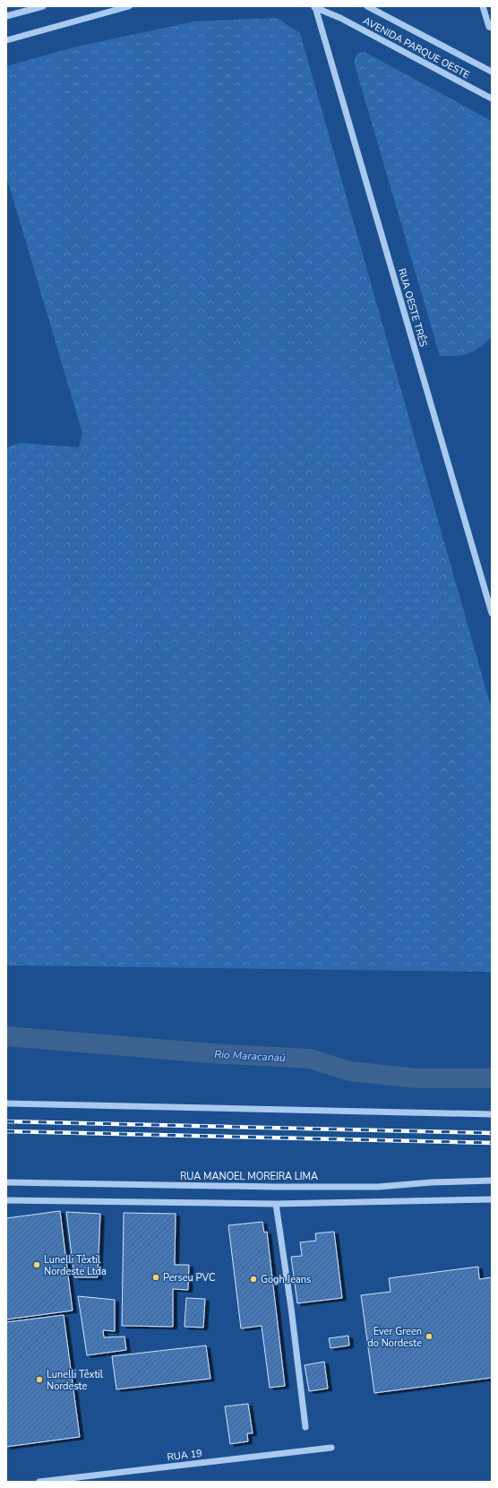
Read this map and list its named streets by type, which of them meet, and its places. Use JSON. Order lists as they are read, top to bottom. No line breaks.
{"streets":{"street":["AVENIDA PARQUE OESTE","RUA OESTE TRÊS","RUA MANOEL MOREIRA LIMA","RUA 19"]},"crossings":[["AVENIDA PARQUE OESTE","RUA OESTE TRÊS"]],"water":["Rio Maracanaú"],"places":["Lunelli Têxtil Nordeste Ltda","Perseu PVC","Gogh Jeans","Ever Green do Nordeste","Lunelli Têxtil Nordeste"]}
